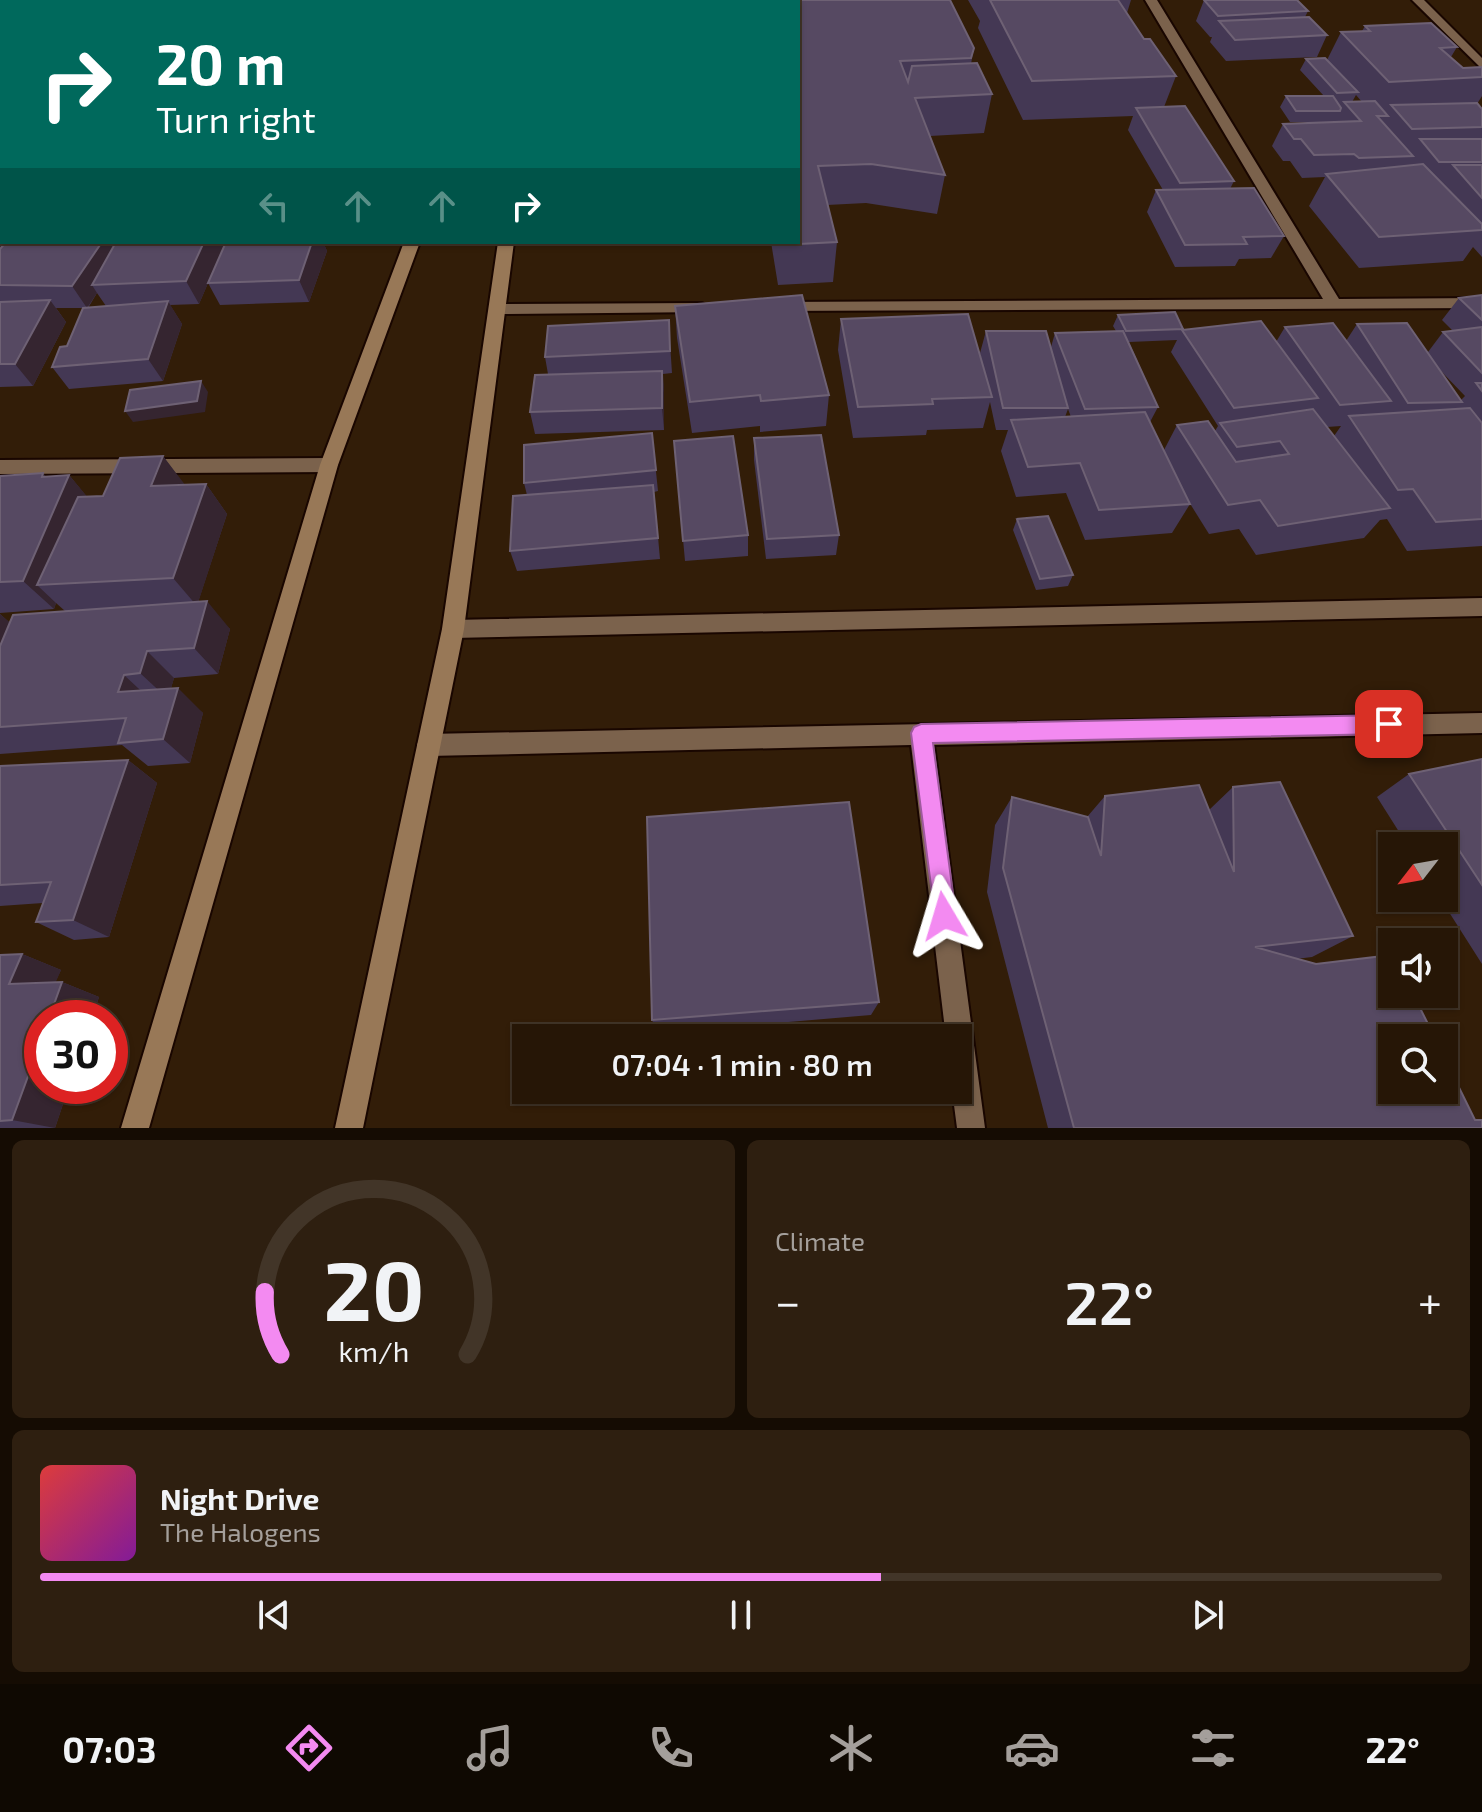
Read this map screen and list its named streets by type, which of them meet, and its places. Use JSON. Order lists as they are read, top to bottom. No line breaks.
{"north":"bottom left","page":{"turn":["20 m","Turn right"],"limit":"30","trip":"07:04 · 1 min · 80 m","tile":"Climate","heat":["−","22°","+"],"song":["Night Drive","The Halogens"],"tabs":["07:03","22°"],"gauge":["20","km/h"]}}
